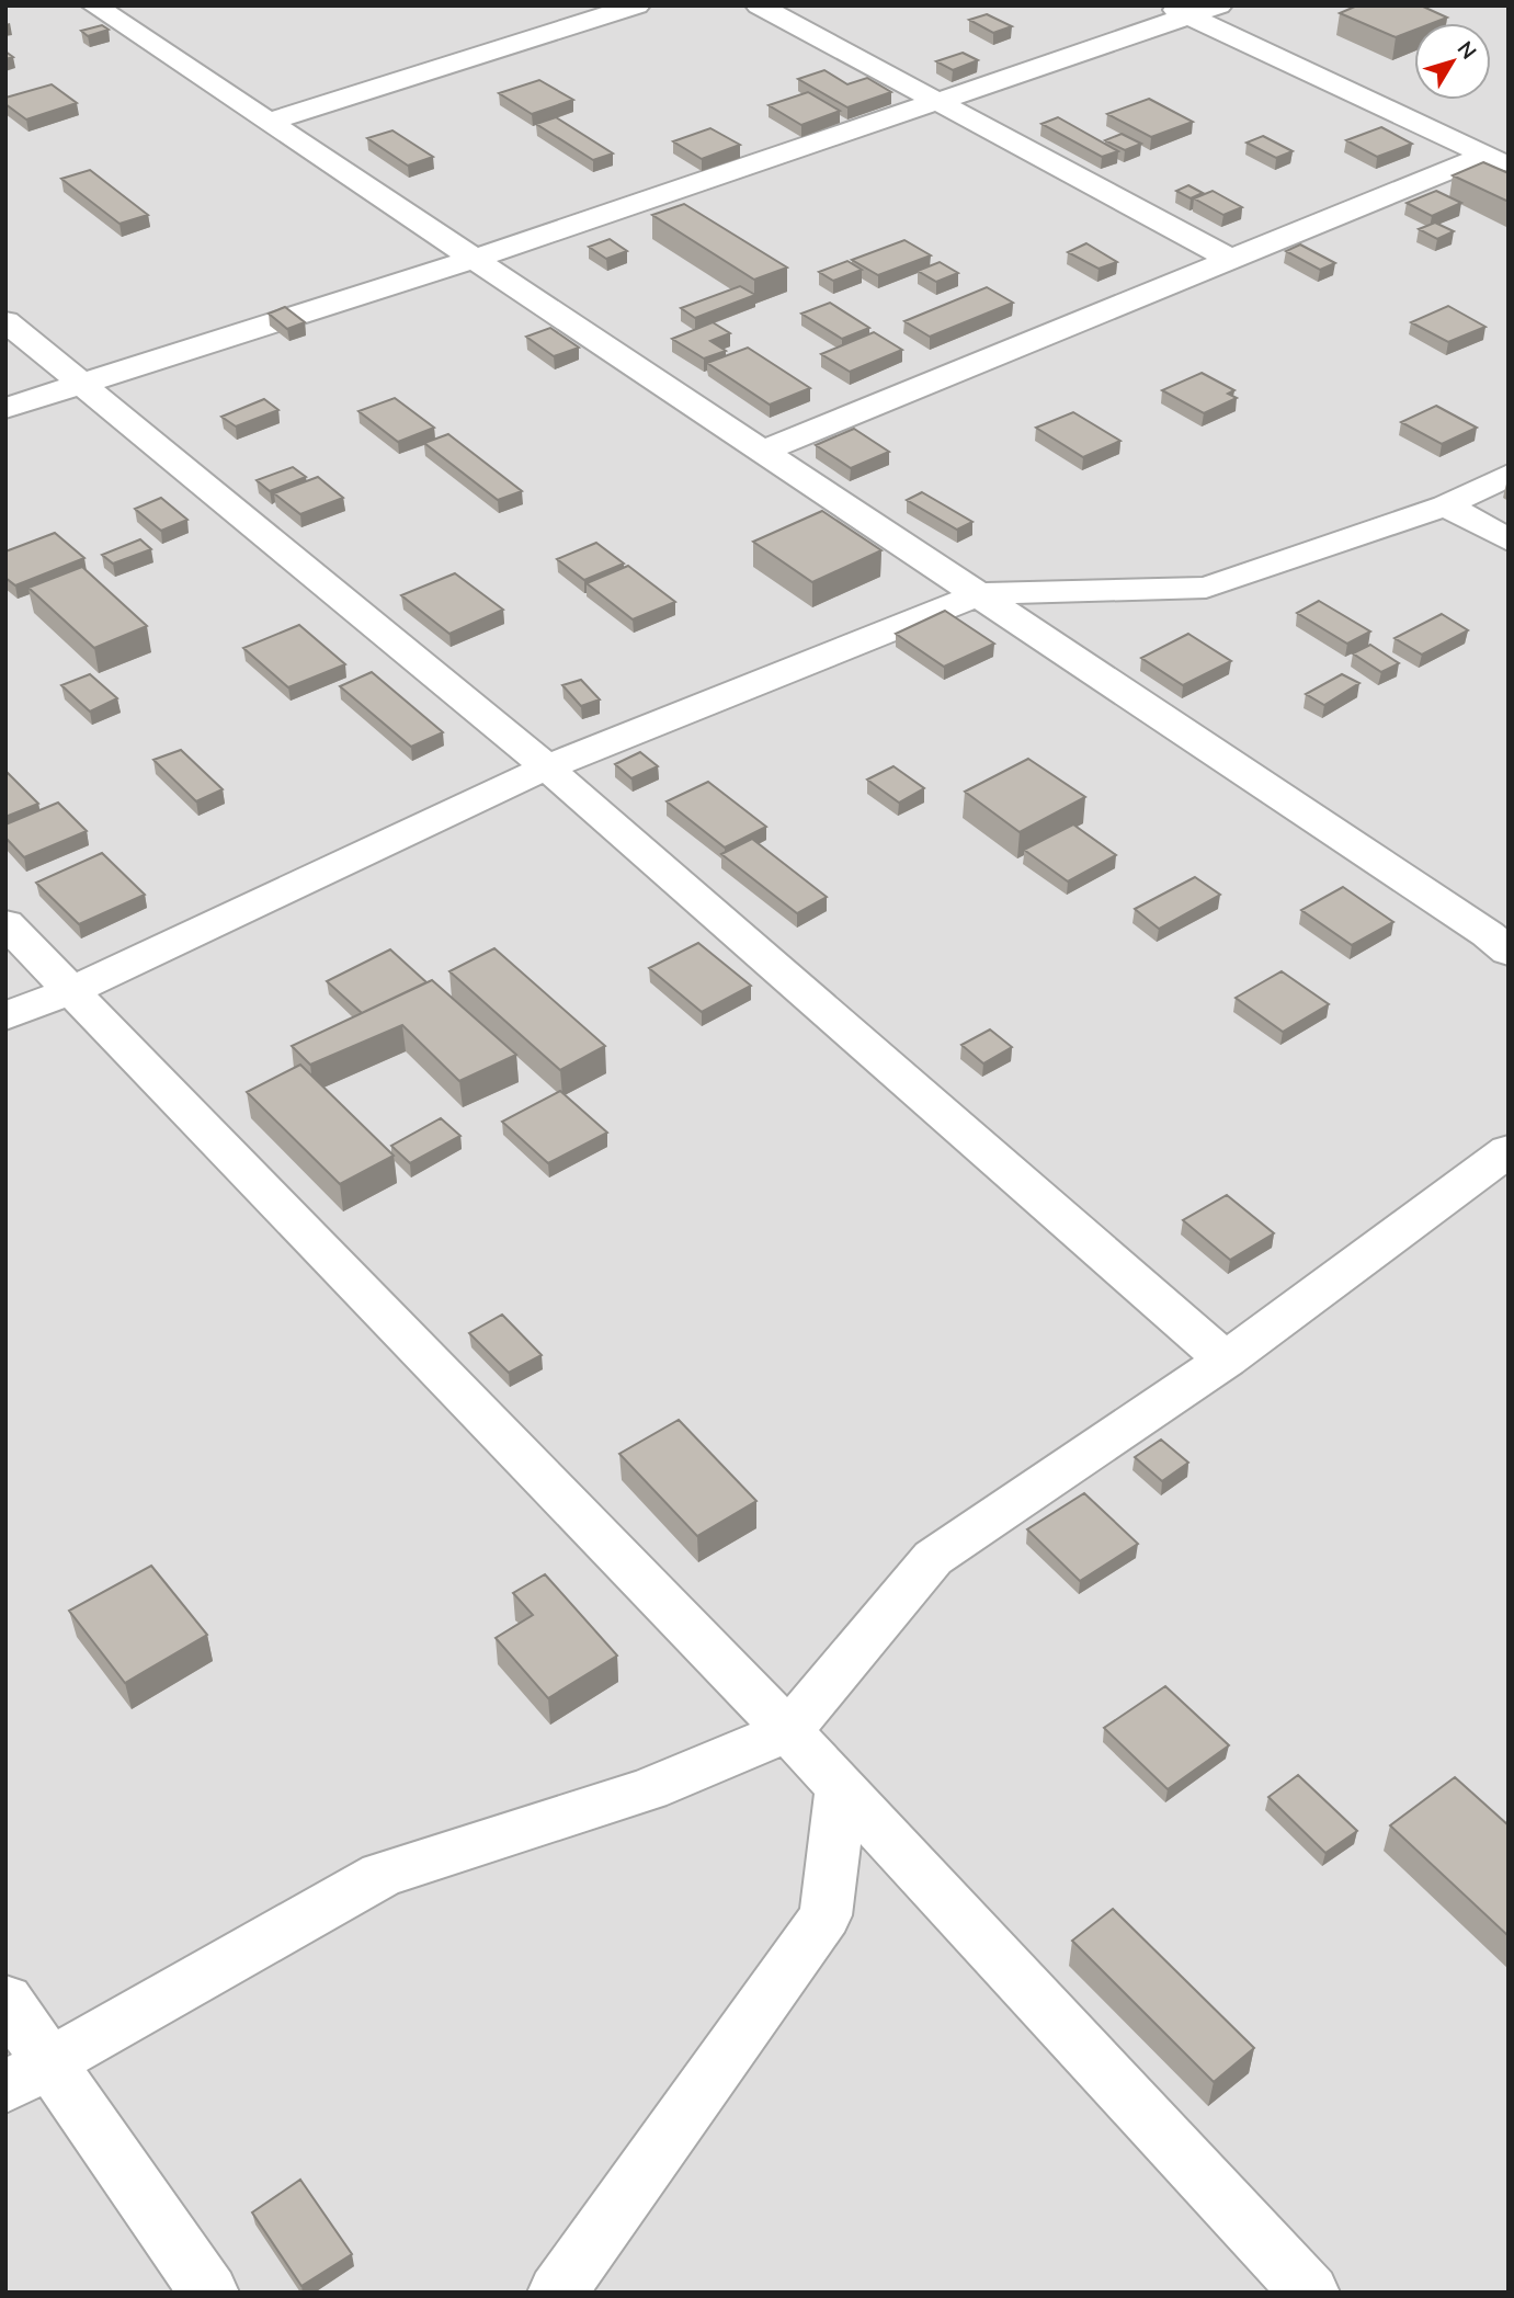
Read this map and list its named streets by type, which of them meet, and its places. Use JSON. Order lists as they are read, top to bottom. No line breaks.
{"north":"top right"}
